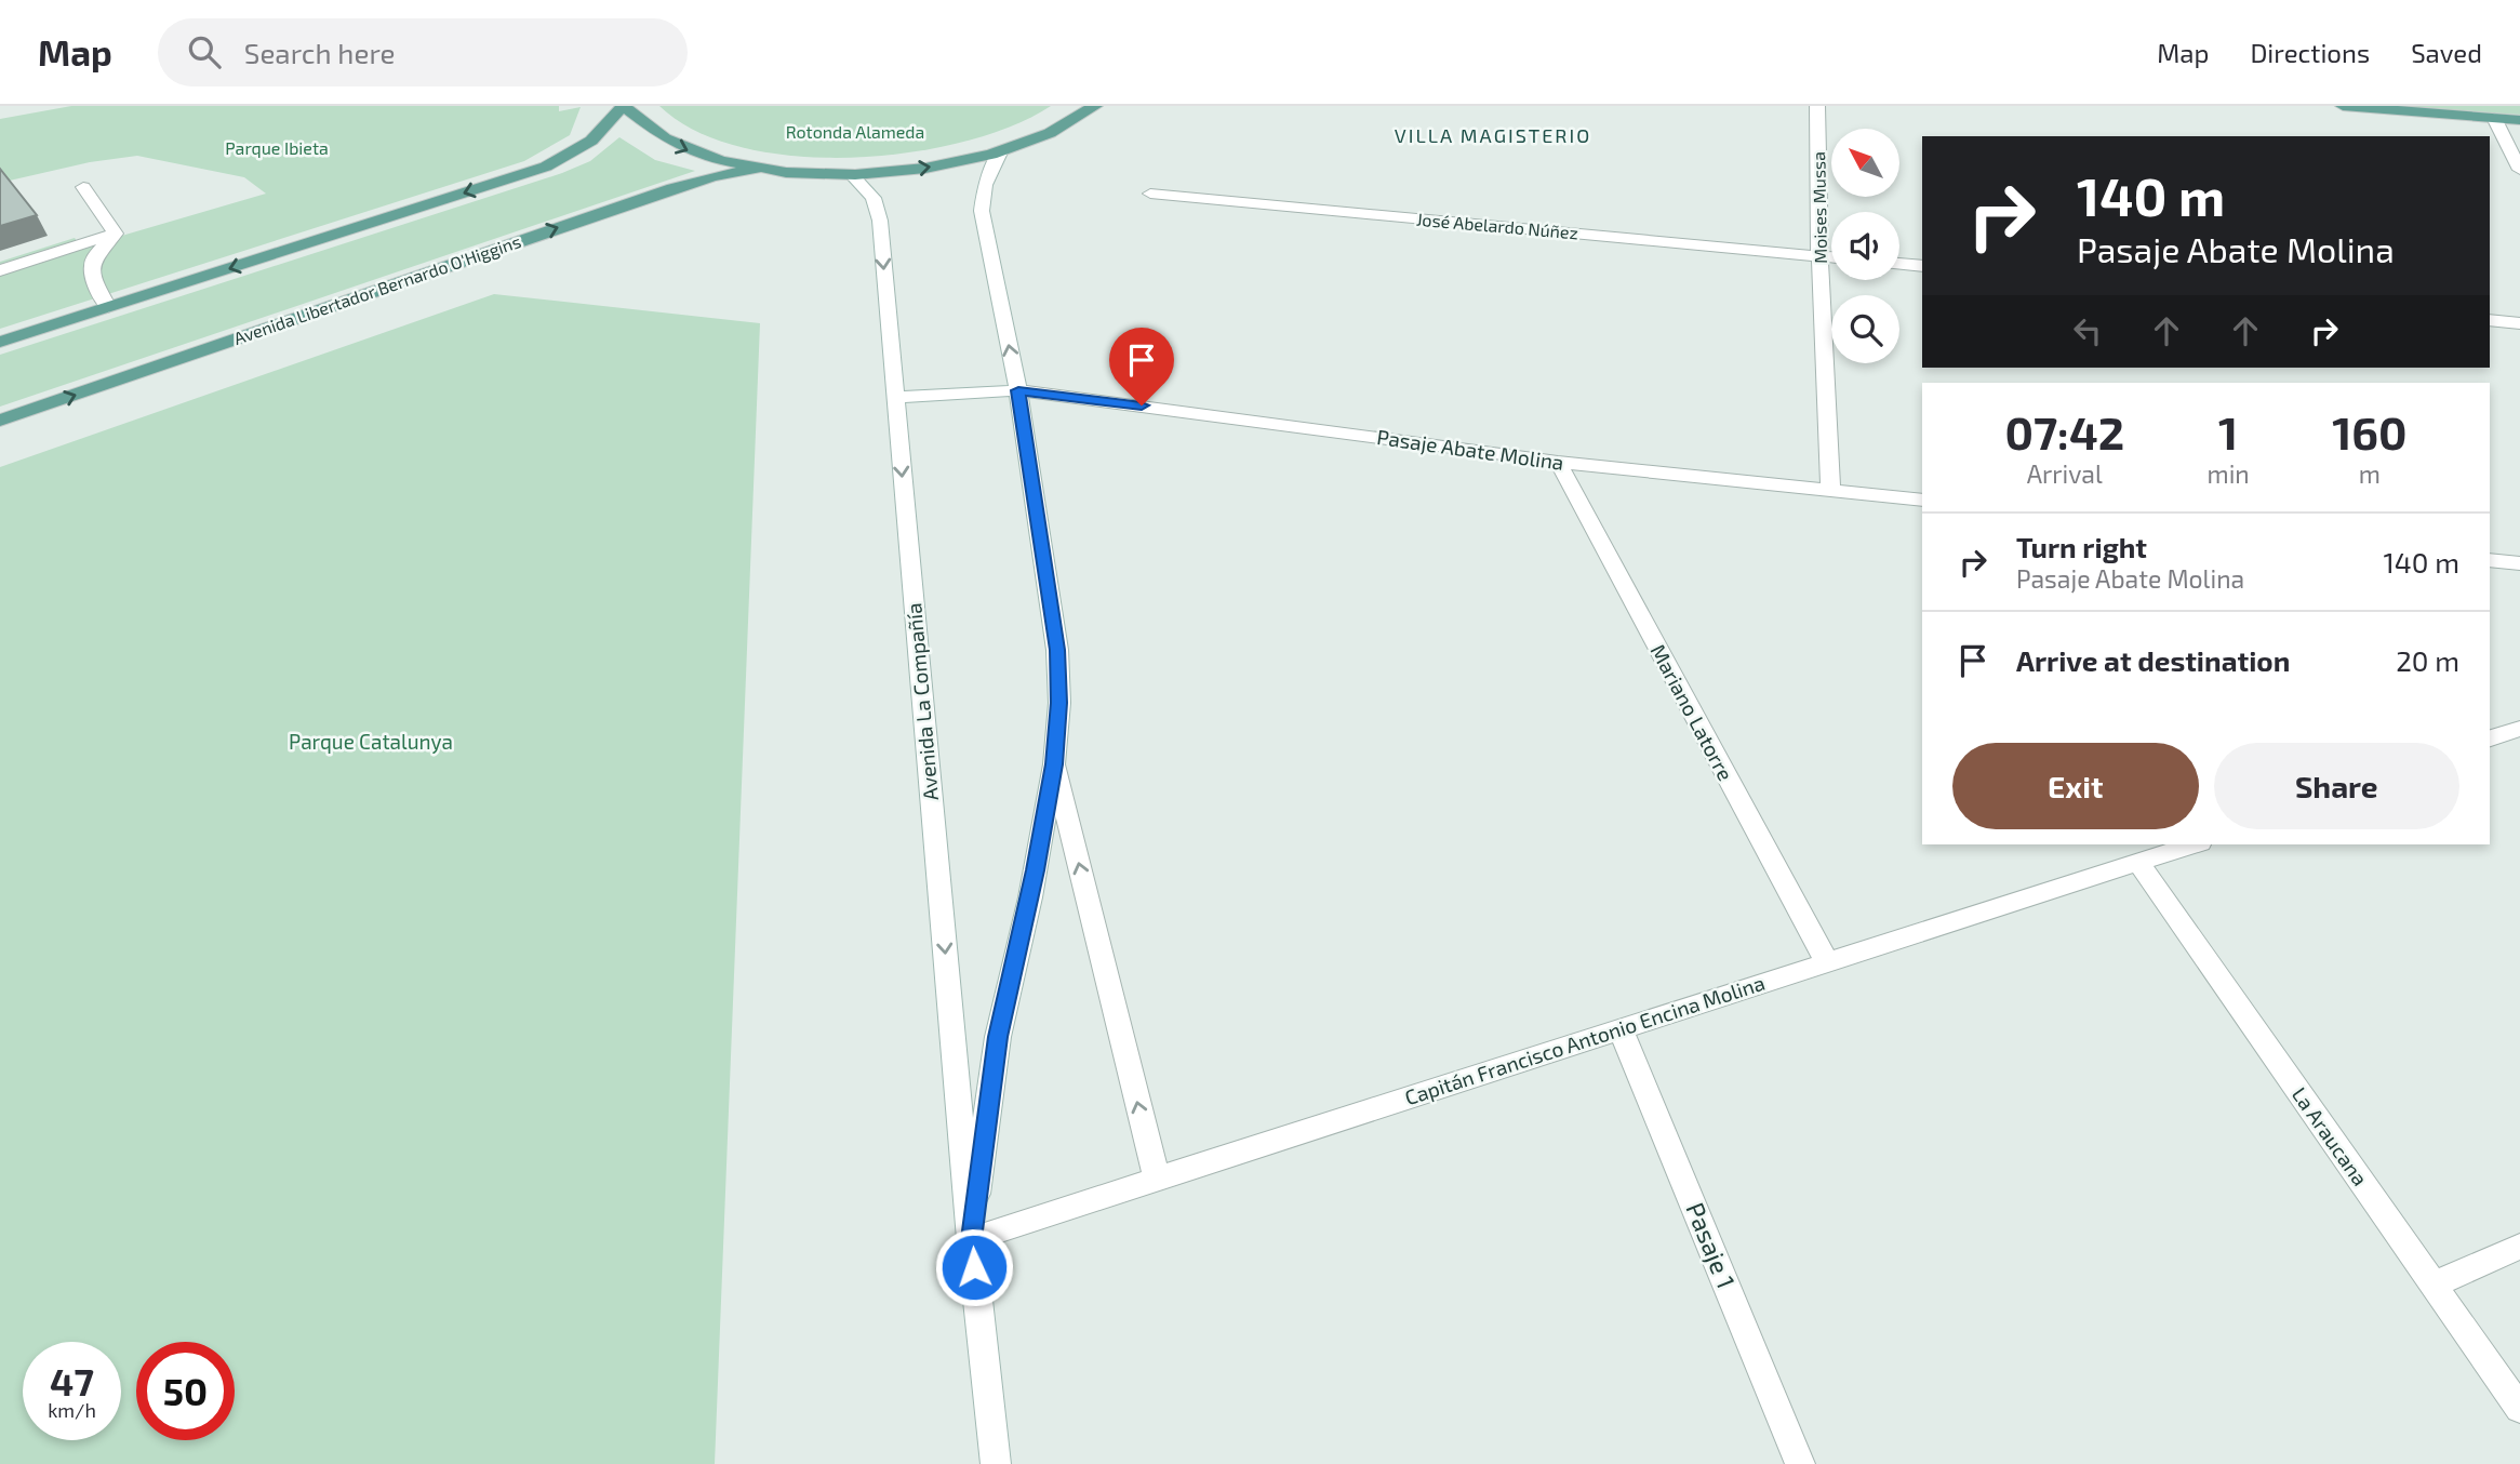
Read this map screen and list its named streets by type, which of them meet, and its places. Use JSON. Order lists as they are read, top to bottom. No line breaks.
{"streets":{"main road":["Avenida Libertador Bernardo O'Higgins"],"street":["Moises Mussa","José Abelardo Núñez","Pasaje Abate Molina","Avenida La Compañía","Mariano Latorre","Capitán Francisco Antonio Encina Molina","La Araucana","Pasaje 1"]},"crossings":[["Moises Mussa","José Abelardo Núñez"],["Moises Mussa","Pasaje Abate Molina"],["Pasaje Abate Molina","Avenida La Compañía"],["Pasaje Abate Molina","Mariano Latorre"],["Avenida La Compañía","Capitán Francisco Antonio Encina Molina"],["Mariano Latorre","Capitán Francisco Antonio Encina Molina"],["Capitán Francisco Antonio Encina Molina","La Araucana"],["Capitán Francisco Antonio Encina Molina","Pasaje 1"]],"districts":["VILLA MAGISTERIO"],"parks":["Rotonda Alameda","Parque Ibieta","Parque Catalunya"],"north":"top left","page":{"header":"Map","search":"Search here","nav":["Map","Directions","Saved"],"turn":["140 m","Pasaje Abate Molina"],"eta":["07:42","Arrival","1","min","160","m"],"list":[{"name":"Turn right","note":"Pasaje Abate Molina","value":"140 m"},{"name":"Arrive at destination","value":"20 m"}],"buttons":["Exit","Share"],"speed":"47 km/h","limit":"50"}}
